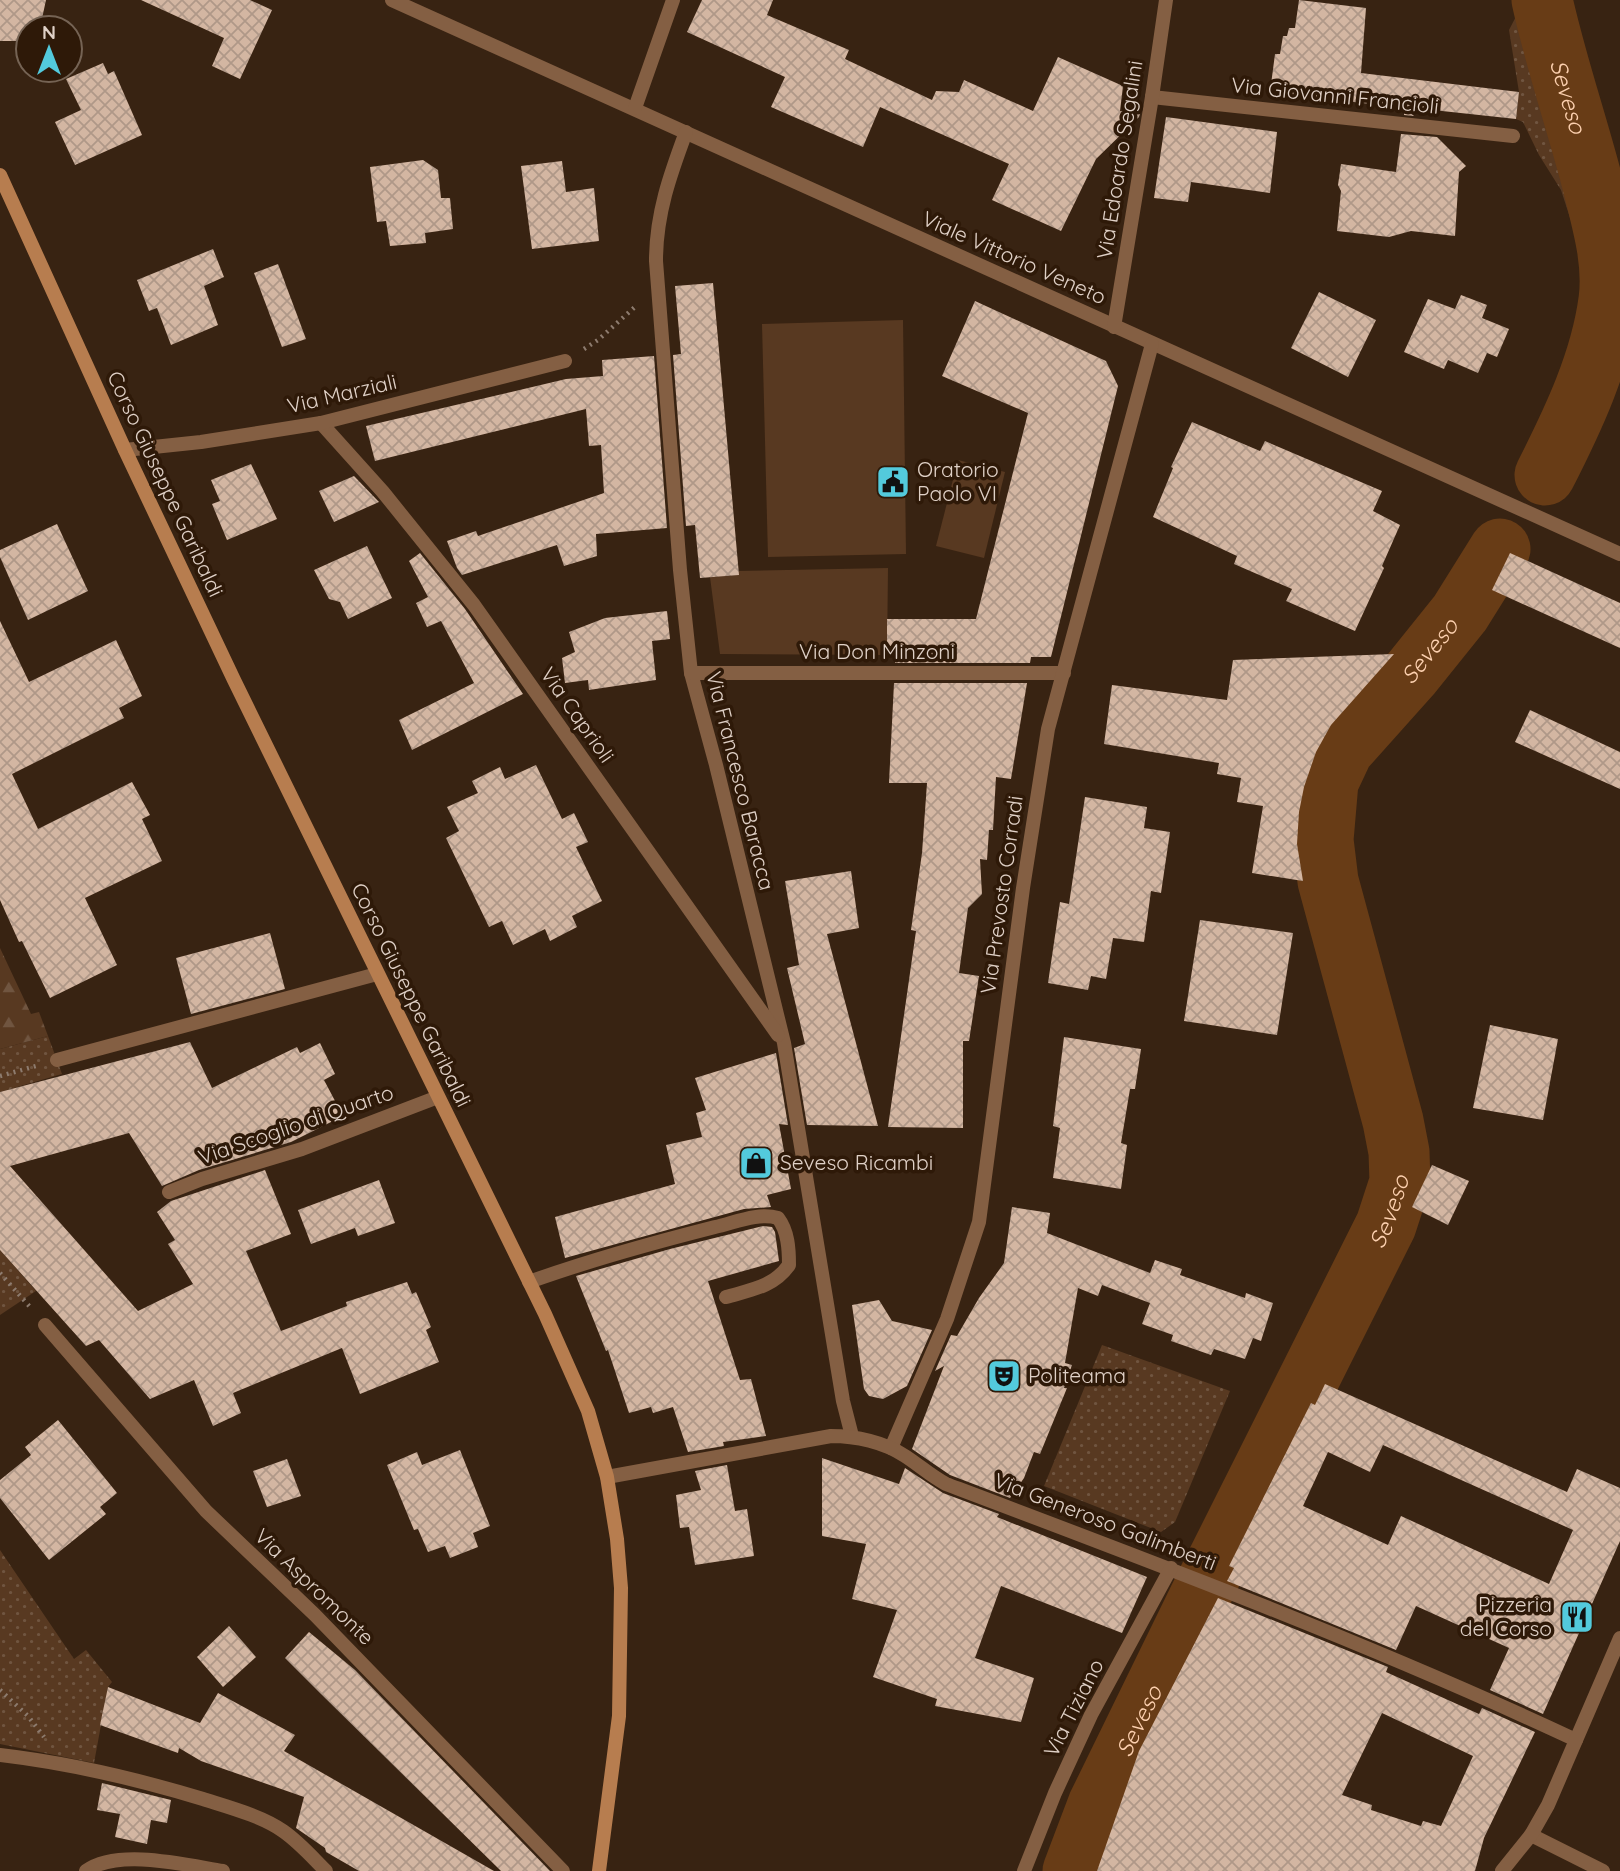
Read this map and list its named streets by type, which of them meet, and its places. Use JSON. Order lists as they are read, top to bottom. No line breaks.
{"streets":{"main road":["Corso Giuseppe Garibaldi"],"street":["Via Giovanni Francioli","Via Edoardo Segalini","Viale Vittorio Veneto","Via Marziali","Via Don Minzoni","Via Caprioli","Via Francesco Baracca","Via Prevosto Corradi","Via Scoglio di Quarto","Via Generoso Galimberti","Via Aspromonte","Via Tiziano"]},"crossings":[["Via Giovanni Francioli","Via Edoardo Segalini"],["Via Edoardo Segalini","Viale Vittorio Veneto"],["Viale Vittorio Veneto","Via Francesco Baracca"],["Viale Vittorio Veneto","Via Prevosto Corradi"],["Via Marziali","Corso Giuseppe Garibaldi"],["Via Marziali","Via Caprioli"],["Corso Giuseppe Garibaldi","Via Scoglio di Quarto"],["Corso Giuseppe Garibaldi","Via Generoso Galimberti"],["Via Don Minzoni","Via Francesco Baracca"],["Via Don Minzoni","Via Prevosto Corradi"],["Via Caprioli","Via Francesco Baracca"],["Via Francesco Baracca","Via Generoso Galimberti"],["Via Prevosto Corradi","Via Generoso Galimberti"],["Via Generoso Galimberti","Via Tiziano"]],"water":["Seveso"],"places":{"public building":["Oratorio Paolo VI"],"shop":["Seveso Ricambi"],"theatre":["Politeama"],"restaurant":["Pizzeria del Corso"]},"north":"top"}
